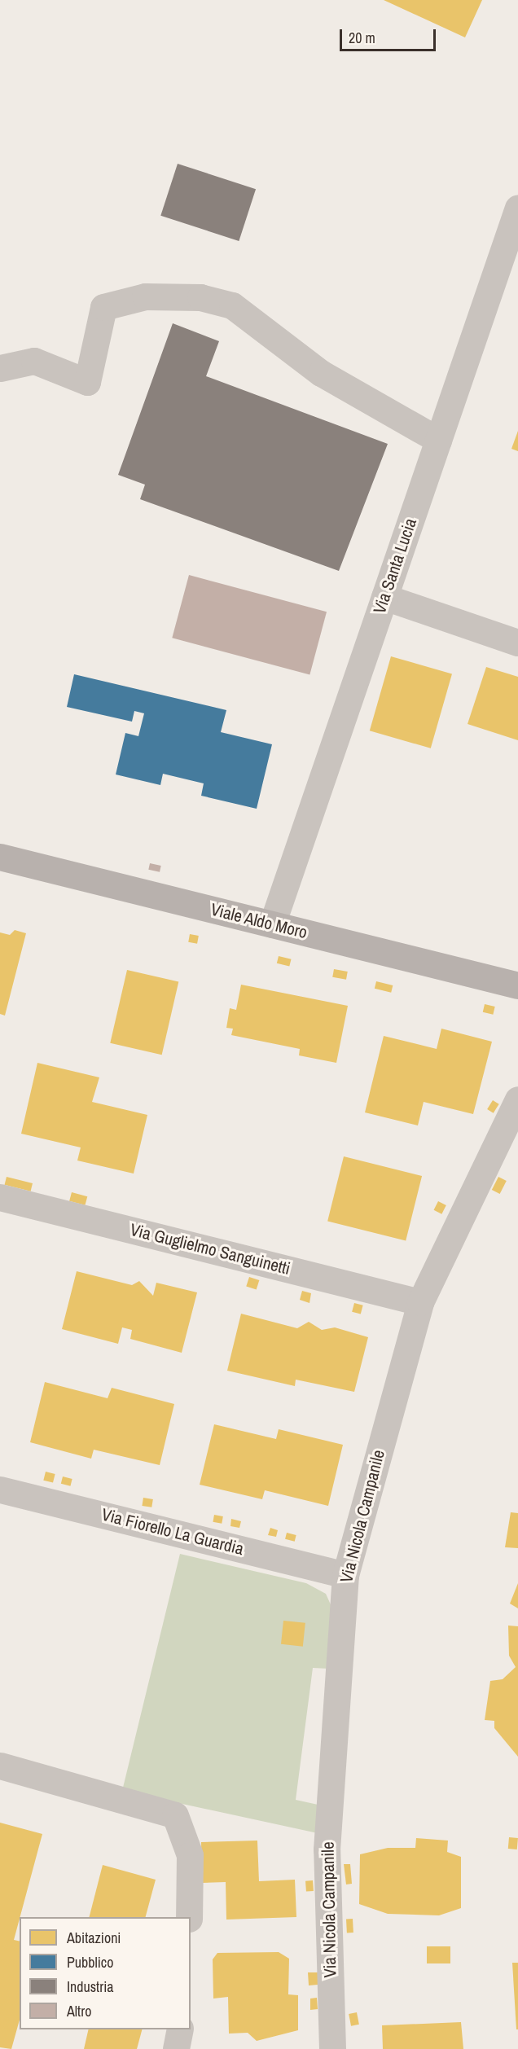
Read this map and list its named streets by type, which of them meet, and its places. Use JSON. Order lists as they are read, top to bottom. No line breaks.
{"streets":{"main road":["Viale Aldo Moro"],"street":["Via Santa Lucia","Via Guglielmo Sanguinetti","Via Nicola Campanile","Via Fiorello La Guardia"]},"crossings":[["Via Santa Lucia","Viale Aldo Moro"],["Via Guglielmo Sanguinetti","Via Nicola Campanile"],["Via Nicola Campanile","Via Fiorello La Guardia"]],"legend":["Abitazioni","Pubblico","Industria","Altro"],"scale_bar":"20 m"}
